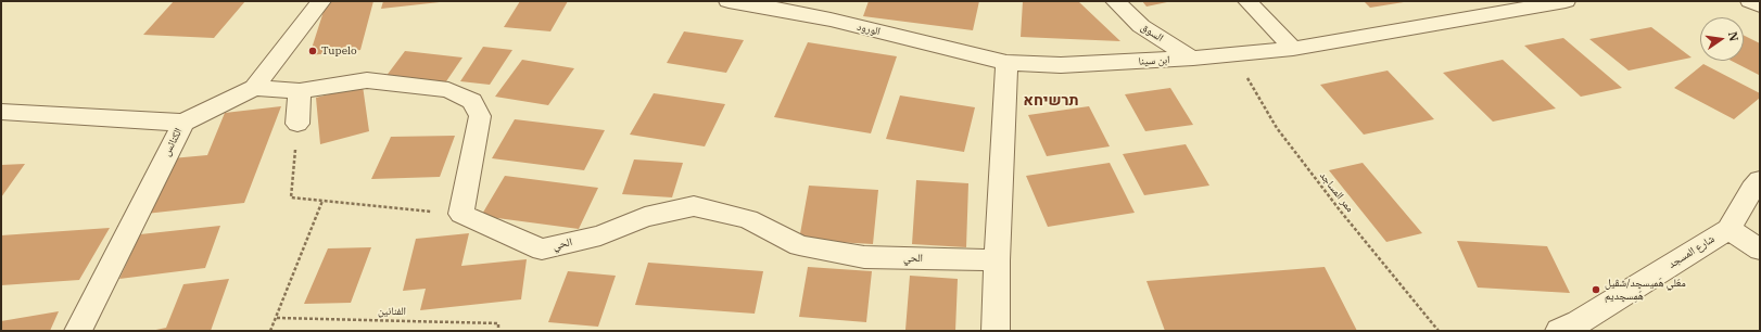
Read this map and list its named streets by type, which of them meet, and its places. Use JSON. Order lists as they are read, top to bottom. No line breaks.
{"streets":{"street":["الورود","السوق","ابن سينا","الكنائس","الحي","شارع المسجد"],"path":["ممر المساجد","الفنانين"]},"crossings":[["الورود","ابن سينا"],["السوق","ابن سينا"],["ابن سينا","ممر المساجد"]],"districts":["תרשיחא"],"places":["Tupelo","معَلي هَميسچد/شڤيل هَمِسچديم"],"north":"right"}
